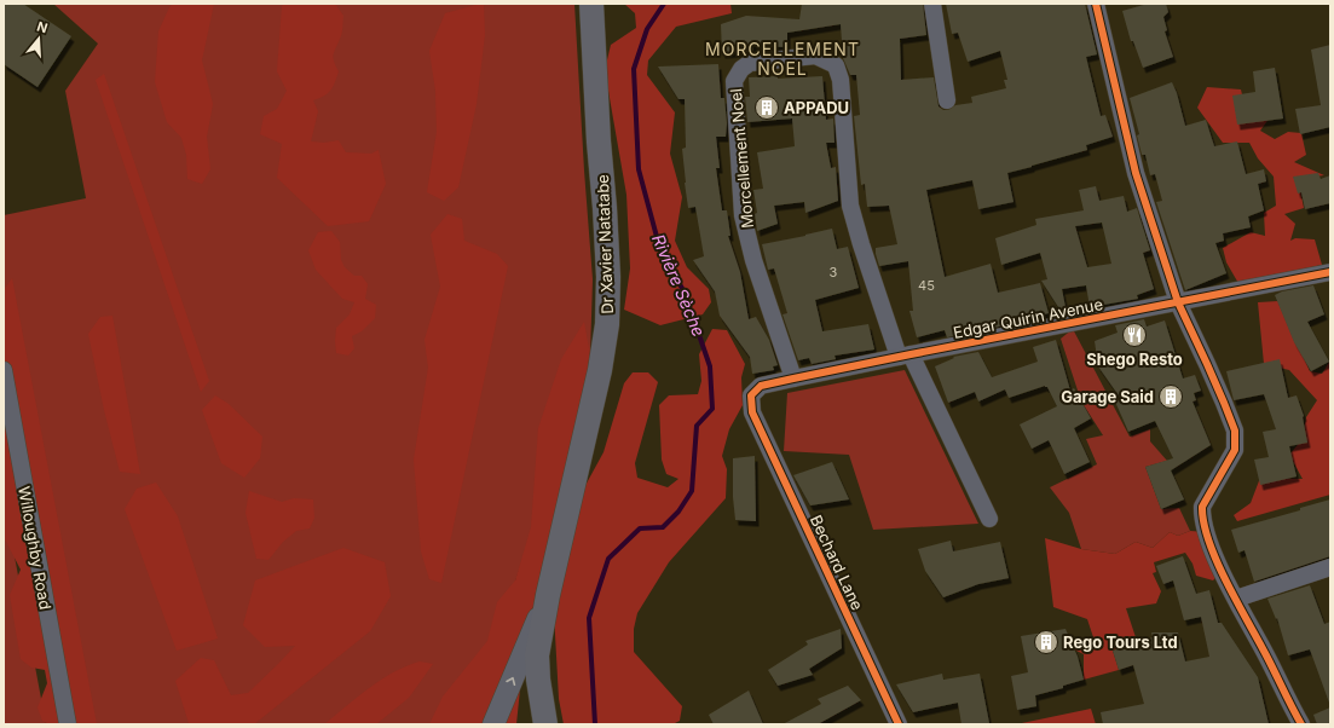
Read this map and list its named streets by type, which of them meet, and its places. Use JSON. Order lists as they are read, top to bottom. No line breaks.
{"streets":{"main road":["Dr Xavier Natatabe"],"street":["Morcellement Noel","Edgar Quirin Avenue","Willoughby Road","Bechard Lane"]},"crossings":[["Morcellement Noel","Edgar Quirin Avenue"],["Edgar Quirin Avenue","Bechard Lane"]],"districts":["MORCELLEMENT NOEL"],"water":["Rivière Sèche"],"places":{"building":["APPADU","Garage Said","Rego Tours Ltd"],"restaurant":["Shego Resto"]},"house_numbers":["3","45"],"north":"top"}
